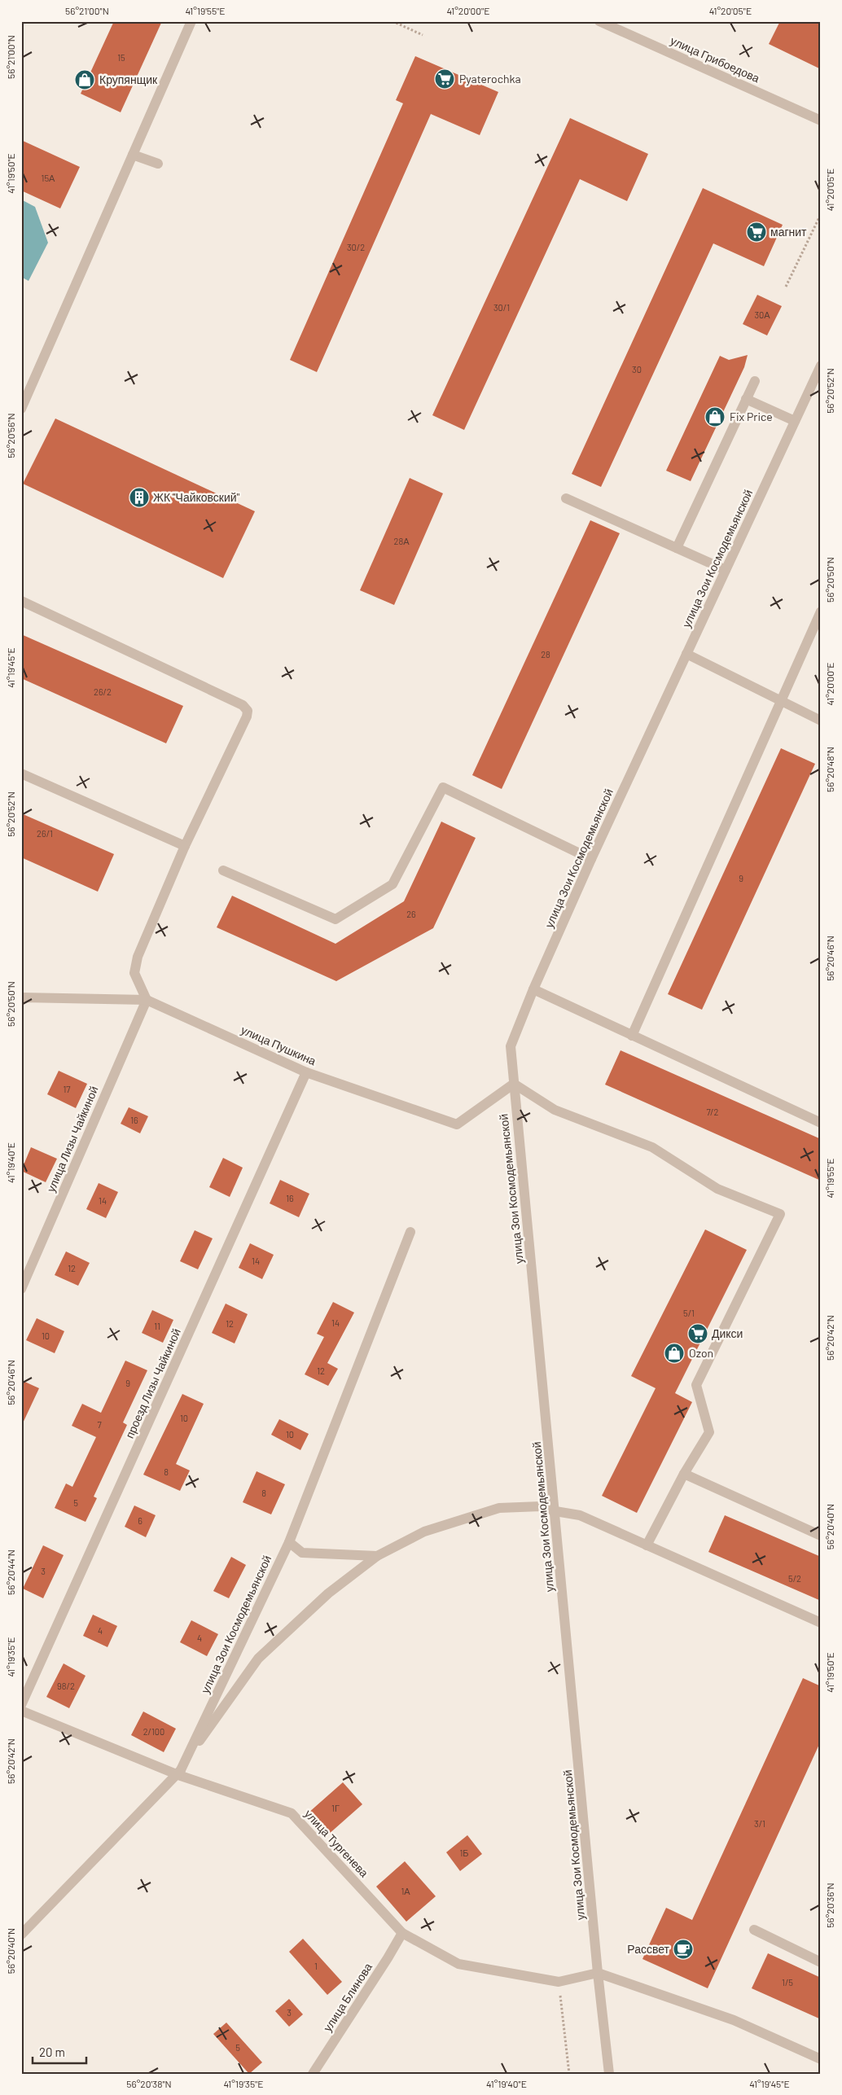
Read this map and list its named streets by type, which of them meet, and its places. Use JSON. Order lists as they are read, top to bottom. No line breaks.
{"streets":{"street":["улица Грибоедова","улица Зои Космодемьянской","улица Пушкина","улица Лизы Чайкиной","проезд Лизы Чайкиной","улица Тургенева","улица Блинова"]},"crossings":[["улица Зои Космодемьянской","улица Пушкина"],["улица Зои Космодемьянской","улица Тургенева"],["улица Пушкина","улица Лизы Чайкиной"],["улица Пушкина","проезд Лизы Чайкиной"],["улица Тургенева","улица Блинова"]],"places":{"supermarket":["Pyaterochka","магнит","Дикси"],"shop":["Крупянщик","Fix Price","Ozon"],"building":["ЖК \"Чайковский\""],"cafe":["Рассвет"]},"house_numbers":["15","15А","30/2","30/1","30А","30","28А","28","26/2","26/1","9","26","17","7/2","16","16","14","14","12","5/1","14","12","11","10","12","9","10","7","10","8","8","5","6","3","5/2","4","4","98/2","2/100","1Г","3/1","1Б","1А","1","1/5","3","5"],"scale_bar":"20 m","coordinates":["56°21'00\"N","41°19'55\"E","41°20'00\"E","41°20'05\"E","41°19'50\"E","56°20'52\"N","56°20'56\"N","56°20'50\"N","41°19'45\"E","56°20'48\"N","56°20'46\"N","41°19'40\"E","56°20'42\"N","56°20'40\"N","56°20'44\"N","41°19'35\"E","56°20'36\"N","56°20'38\"N"]}
